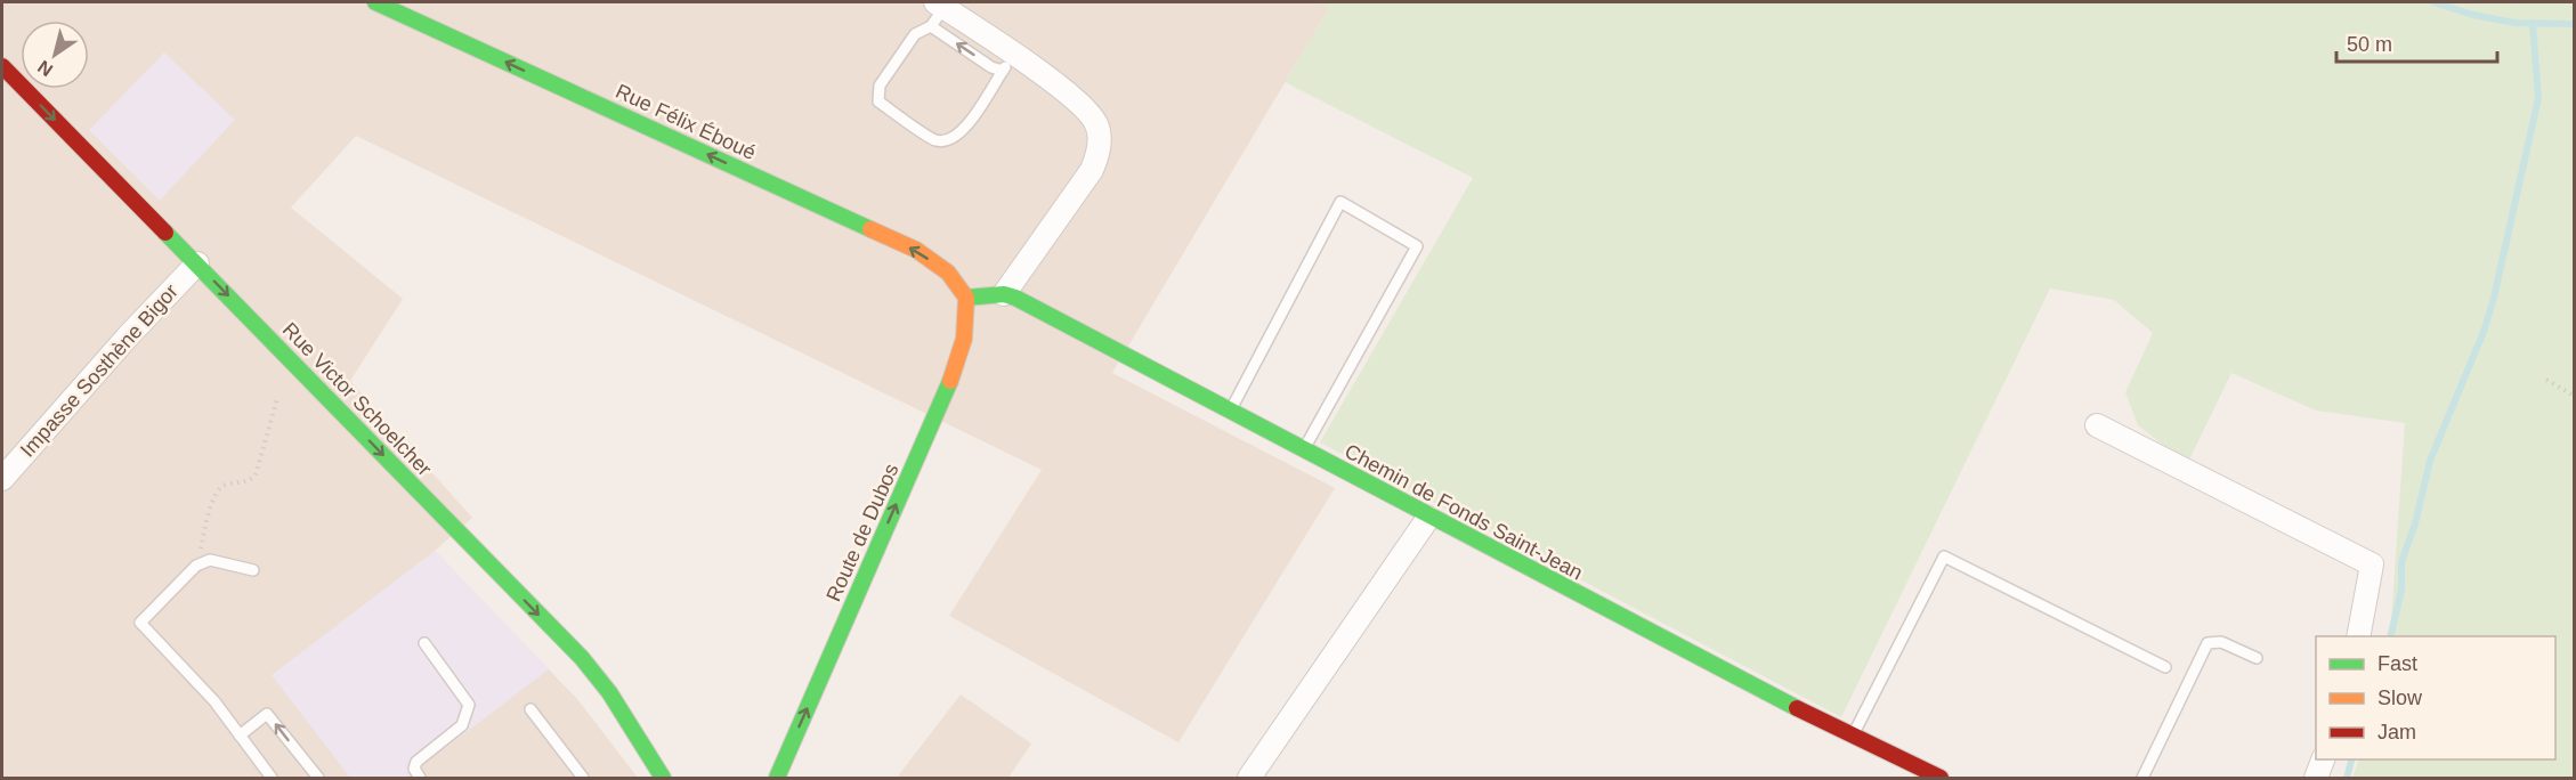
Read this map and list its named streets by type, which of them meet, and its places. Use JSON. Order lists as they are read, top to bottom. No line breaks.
{"streets":{"main road":["Rue Félix Éboué","Rue Victor Schoelcher","Chemin de Fonds Saint-Jean","Route de Dubos"],"street":["Impasse Sosthène Bigor"]},"crossings":[["Rue Félix Éboué","Route de Dubos"],["Impasse Sosthène Bigor","Rue Victor Schoelcher"]],"one_way":["Rue Félix Éboué","Rue Victor Schoelcher","Route de Dubos"],"legend":["Fast","Slow","Jam"],"scale_bar":"50 m","north":"bottom left"}
